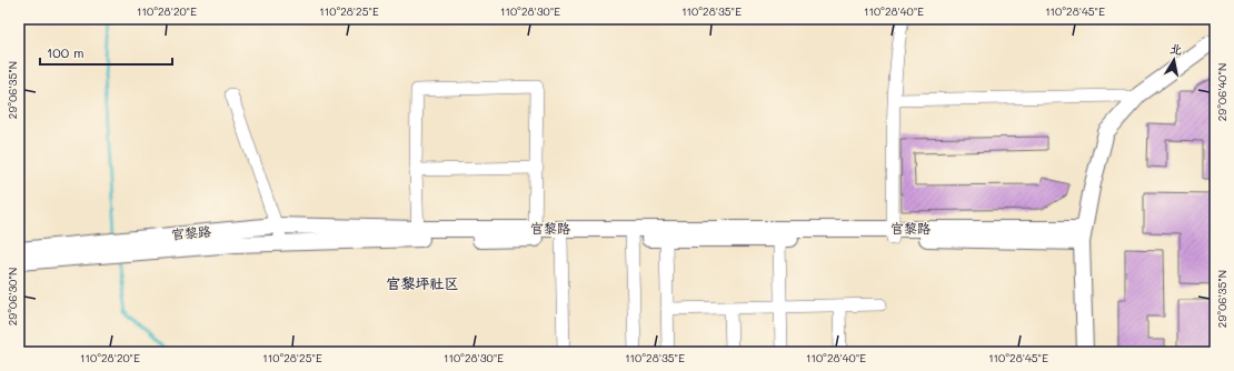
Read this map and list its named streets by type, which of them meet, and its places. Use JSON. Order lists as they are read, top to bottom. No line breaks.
{"streets":{"main road":["官黎路"]},"districts":["官黎坪社区"],"scale_bar":"100 m","north":"top","coordinates":["110°28'20\"E","110°28'25\"E","110°28'30\"E","110°28'35\"E","110°28'40\"E","110°28'45\"E","29°06'35\"N","29°06'40\"N","29°06'30\"N"]}
